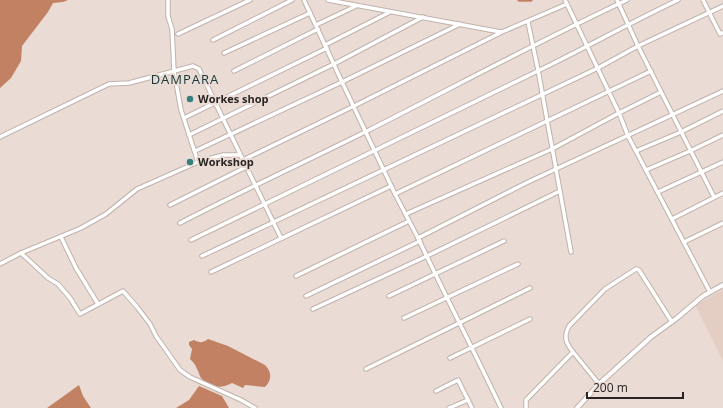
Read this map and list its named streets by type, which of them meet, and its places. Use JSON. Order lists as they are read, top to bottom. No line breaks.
{"districts":["DAMPARA"],"places":["Workes shop","Workshop"],"scale_bar":"200 m"}
